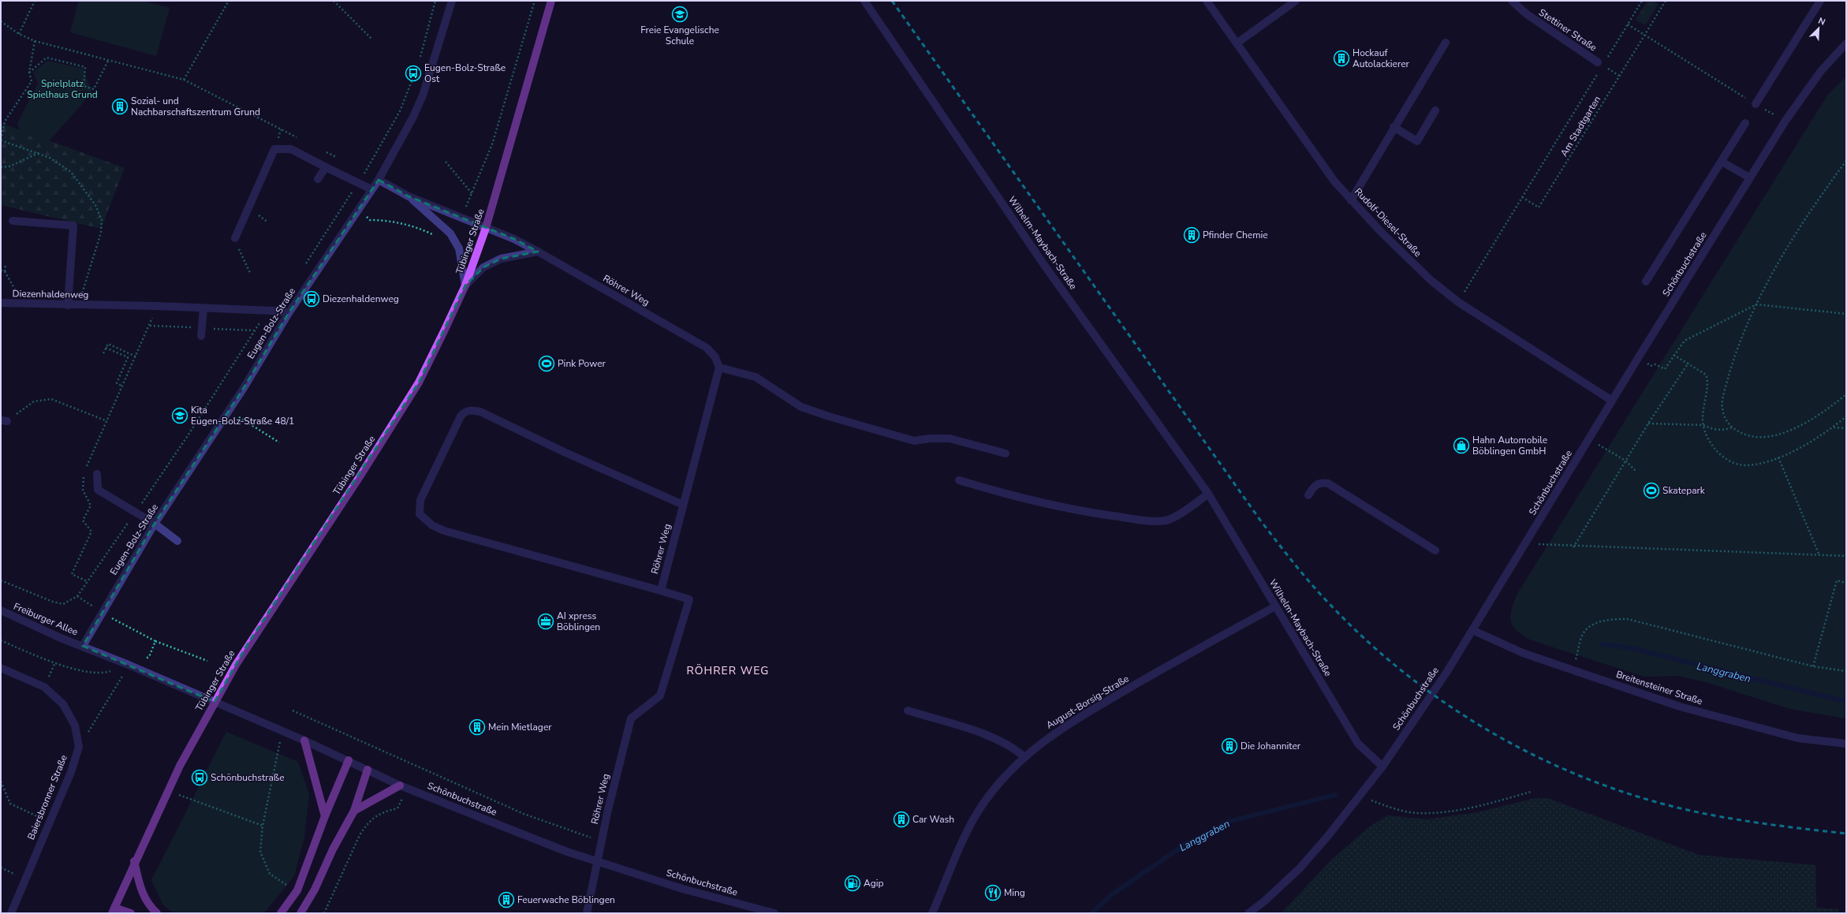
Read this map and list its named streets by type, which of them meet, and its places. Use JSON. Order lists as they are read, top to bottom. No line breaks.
{"streets":{"main road":["Tübinger Straße"],"street":["Stettiner Straße","Rudolf-Diesel-Straße","Wilhelm-Maybach-Straße","Schönbuchstraße","Röhrer Weg","Diezenhaldenweg","Eugen-Bolz-Straße","Freiburger Allee","Breitensteiner Straße","August-Borsig-Straße","Baiersbronner Straße"],"path":["Am Stadtgarten"]},"crossings":[["Am Stadtgarten","Rudolf-Diesel-Straße"],["Rudolf-Diesel-Straße","Schönbuchstraße"],["Tübinger Straße","Röhrer Weg"],["Wilhelm-Maybach-Straße","Schönbuchstraße"],["Wilhelm-Maybach-Straße","August-Borsig-Straße"],["Schönbuchstraße","Röhrer Weg"],["Schönbuchstraße","Eugen-Bolz-Straße"],["Schönbuchstraße","Freiburger Allee"],["Schönbuchstraße","Breitensteiner Straße"],["Diezenhaldenweg","Eugen-Bolz-Straße"],["Eugen-Bolz-Straße","Freiburger Allee"]],"districts":["RÖHRER WEG"],"water":["Langgraben"],"parks":["Spielplatz Spielhaus Grund"],"places":{"school or university":["Freie Evangelische Schule","Kita Eugen-Bolz-Straße 48/1"],"building":["Hockauf Autolackierer","Sozial- und Nachbarschaftszentrum Grund","Pfinder Chemie","Mein Mietlager","Die Johanniter","Car Wash","Feuerwache Böblingen"],"bus stop":["Eugen-Bolz-Straße Ost","Diezenhaldenweg","Schönbuchstraße"],"sports":["Pink Power","Skatepark"],"shop":["Hahn Automobile Böblingen GmbH"],"office":["AI xpress Böblingen"],"fuel station":["Agip"],"restaurant":["Ming"]},"north":"top right"}
